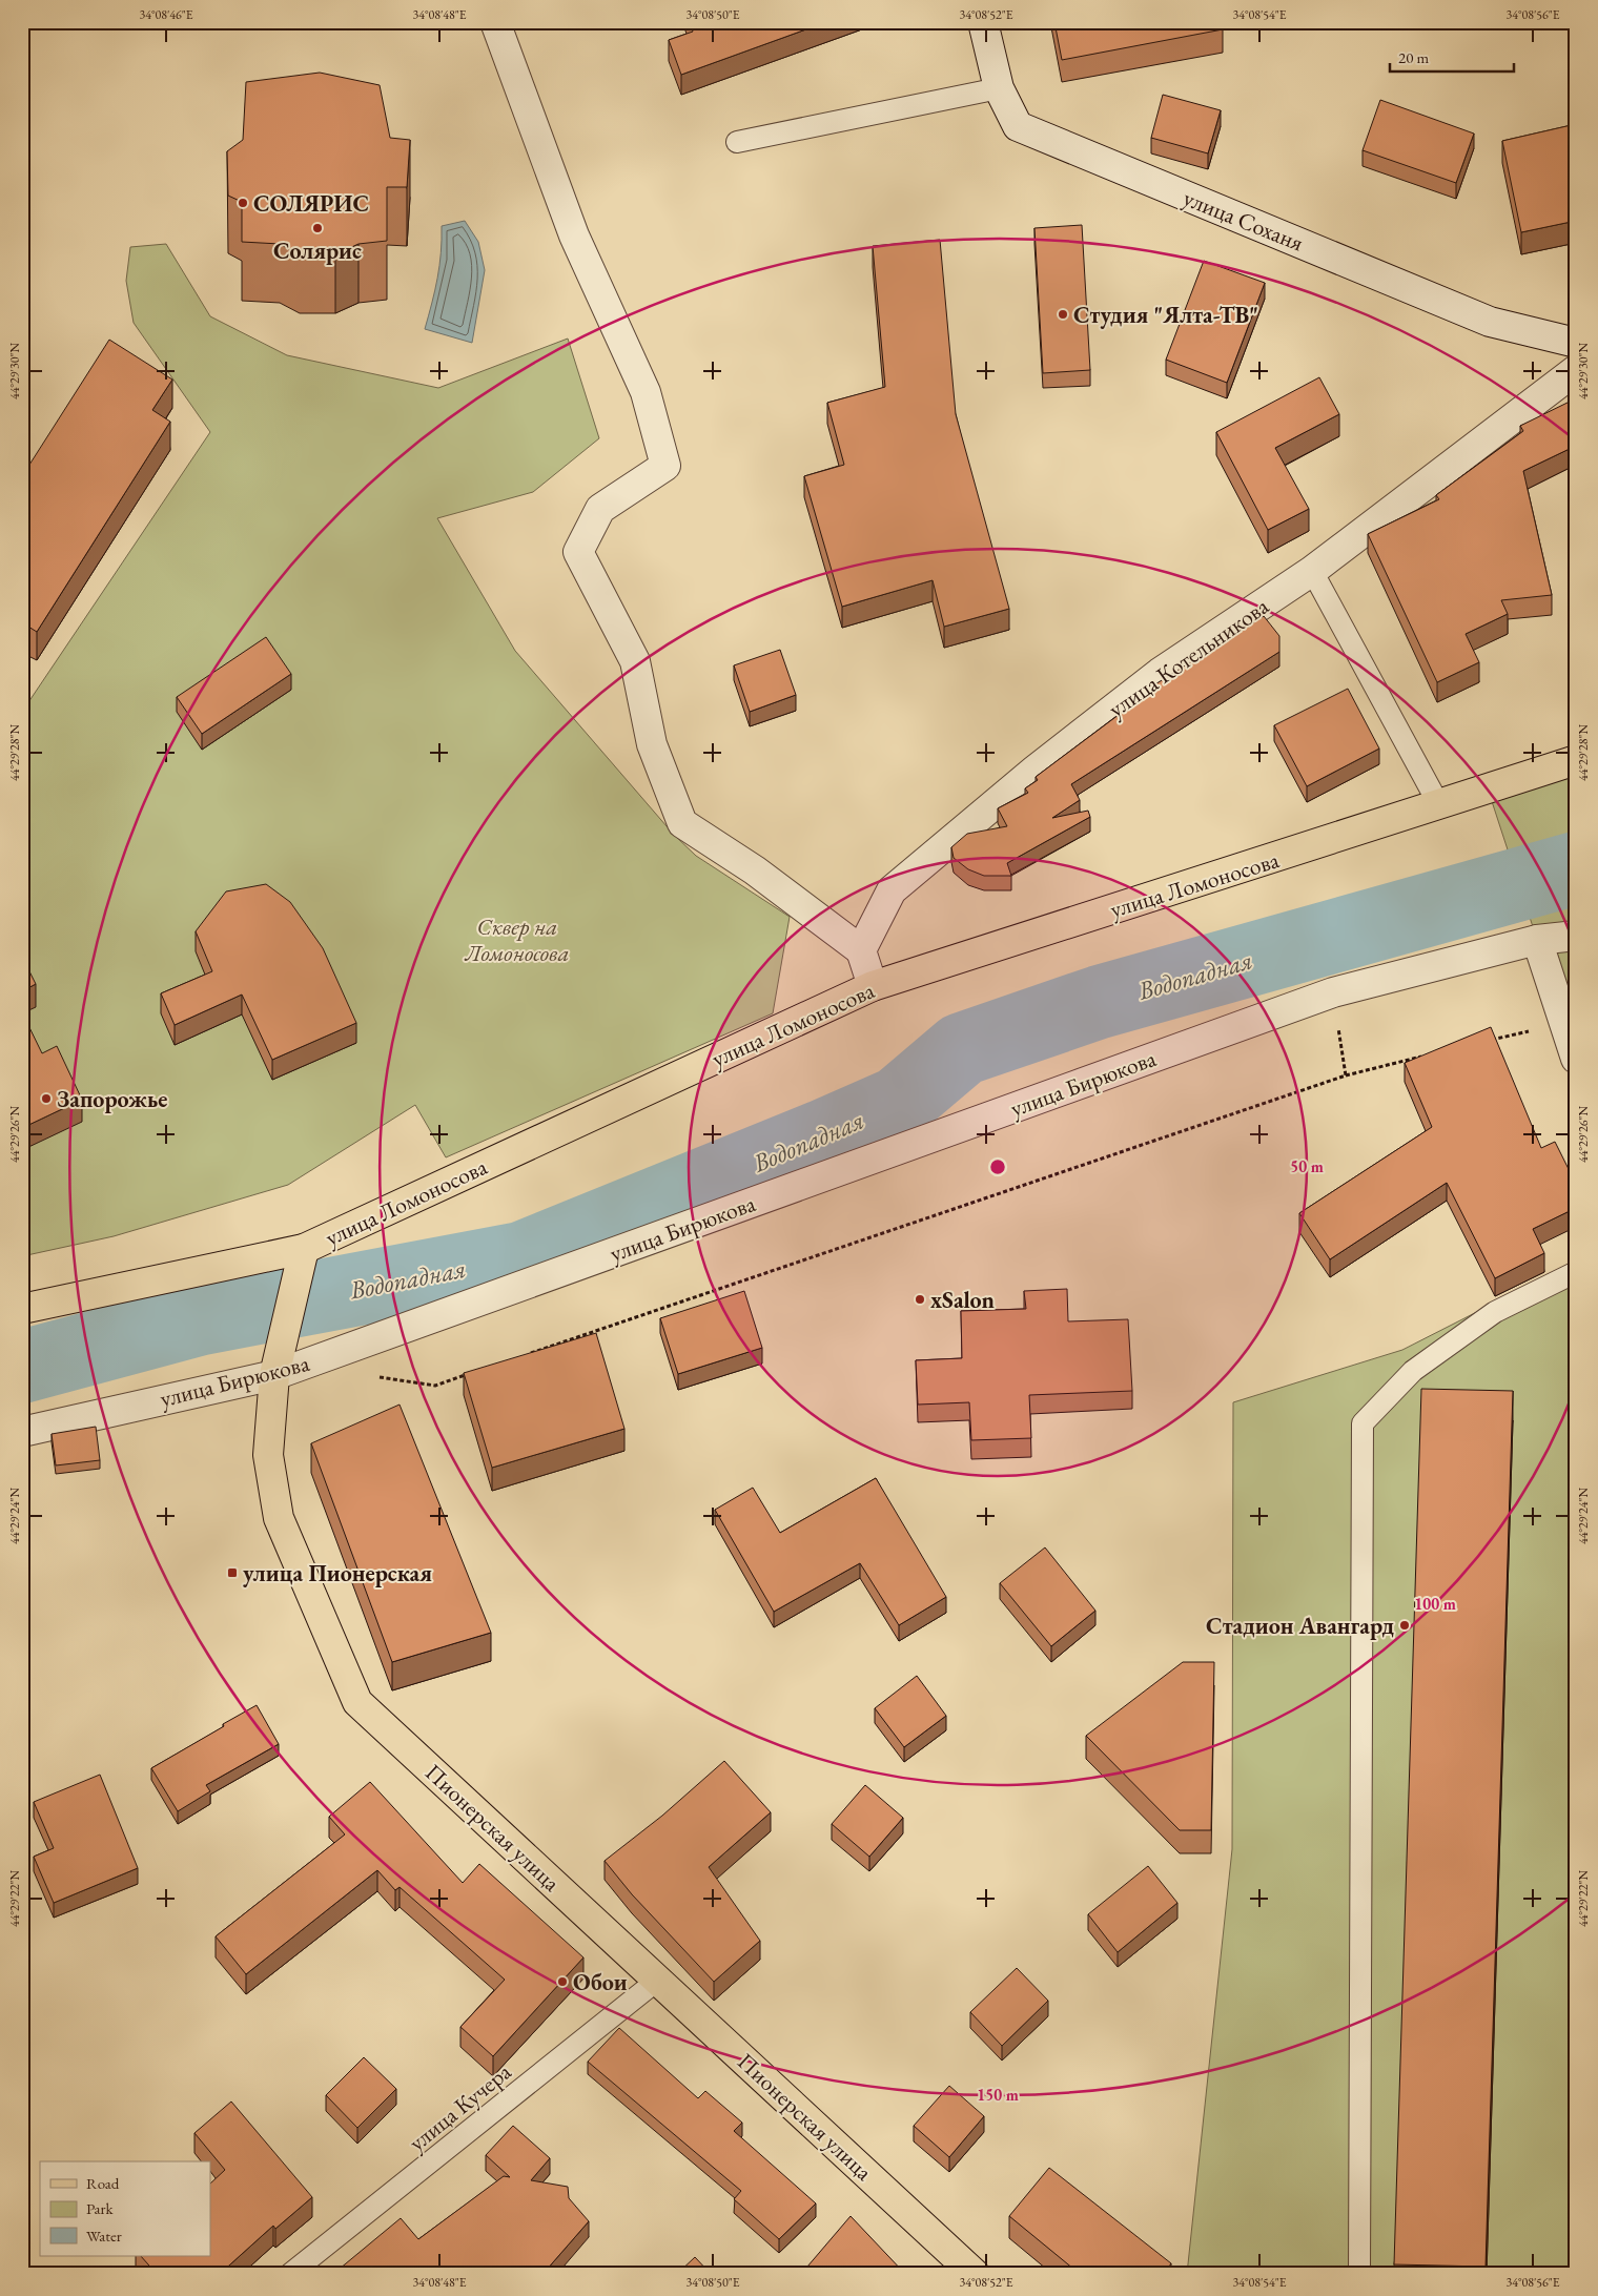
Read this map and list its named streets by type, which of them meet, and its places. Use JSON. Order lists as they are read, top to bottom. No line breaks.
{"streets":{"main road":["улица Ломоносова","Пионерская улица"],"street":["улица Соханя","улица Котельникова","улица Бирюкова"],"lane":["улица Кучера"]},"crossings":[["улица Ломоносова","Пионерская улица"],["улица Бирюкова","Пионерская улица"],["Пионерская улица","улица Кучера"]],"water":["Водопадная"],"parks":["Сквер на Ломоносова"],"places":{"other":["СОЛЯРИС","Солярис","Студия \"Ялта-ТВ\"","Запорожье","xSalon","Стадион Авангард","Обои"],"transit":["улица Пионерская"]},"legend":["Road","Park","Water"],"scale_bar":"20 m","coordinates":["34°08'46\"E","34°08'48\"E","34°08'50\"E","34°08'52\"E","34°08'54\"E","34°08'56\"E","44°29'30\"N","44°29'28\"N","44°29'26\"N","44°29'24\"N","44°29'22\"N"],"rings":["50 m","100 m","150 m"]}
